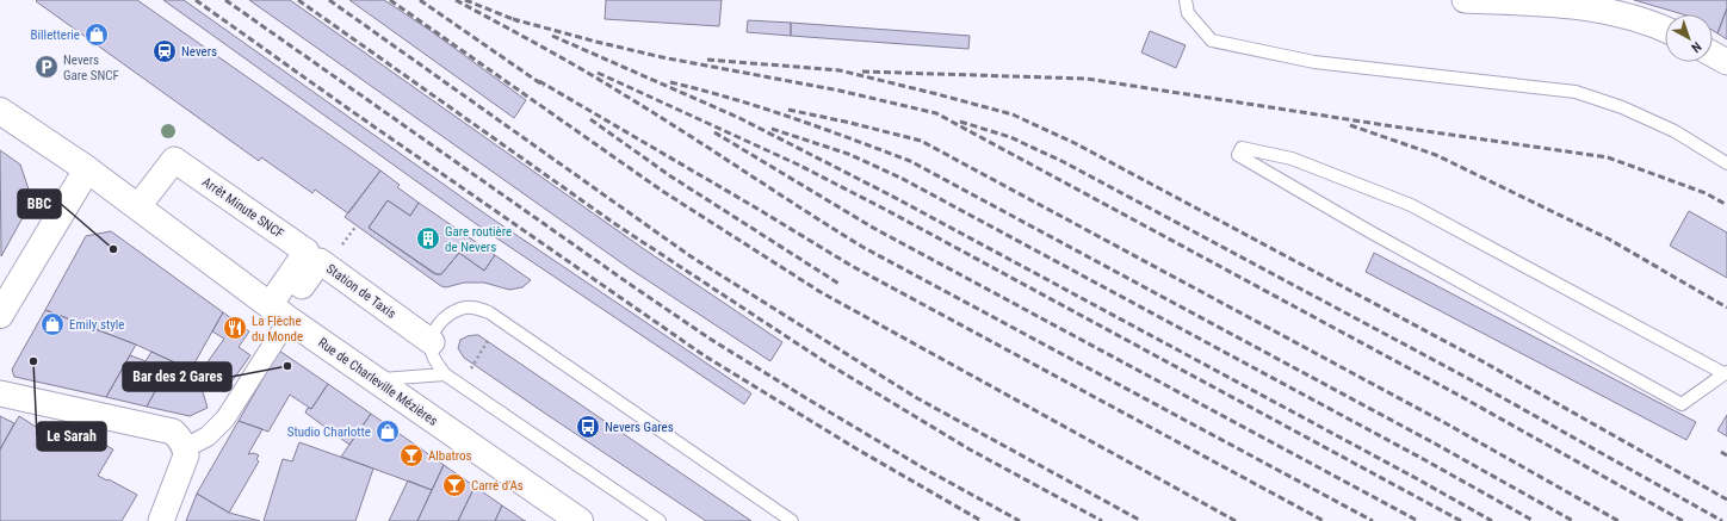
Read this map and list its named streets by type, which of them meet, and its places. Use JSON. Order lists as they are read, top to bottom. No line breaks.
{"streets":{"main road":["Rue de Charleville Mézières"],"street":["Arrêt Minute SNCF","Station de Taxis"]},"crossings":[["Arrêt Minute SNCF","Station de Taxis"],["Arrêt Minute SNCF","Rue de Charleville Mézières"],["Station de Taxis","Rue de Charleville Mézières"]],"places":{"shop":["Billetterie","Emily style","Studio Charlotte"],"station":["Nevers"],"parking":["Nevers Gare SNCF"],"building":["Gare routière de Nevers"],"other":["BBC","Le Sarah","Bar des 2 Gares"],"restaurant":["La Flèche du Monde"],"bus stop":["Nevers Gares"],"bar":["Albatros","Carré d'As"]},"north":"bottom right"}
